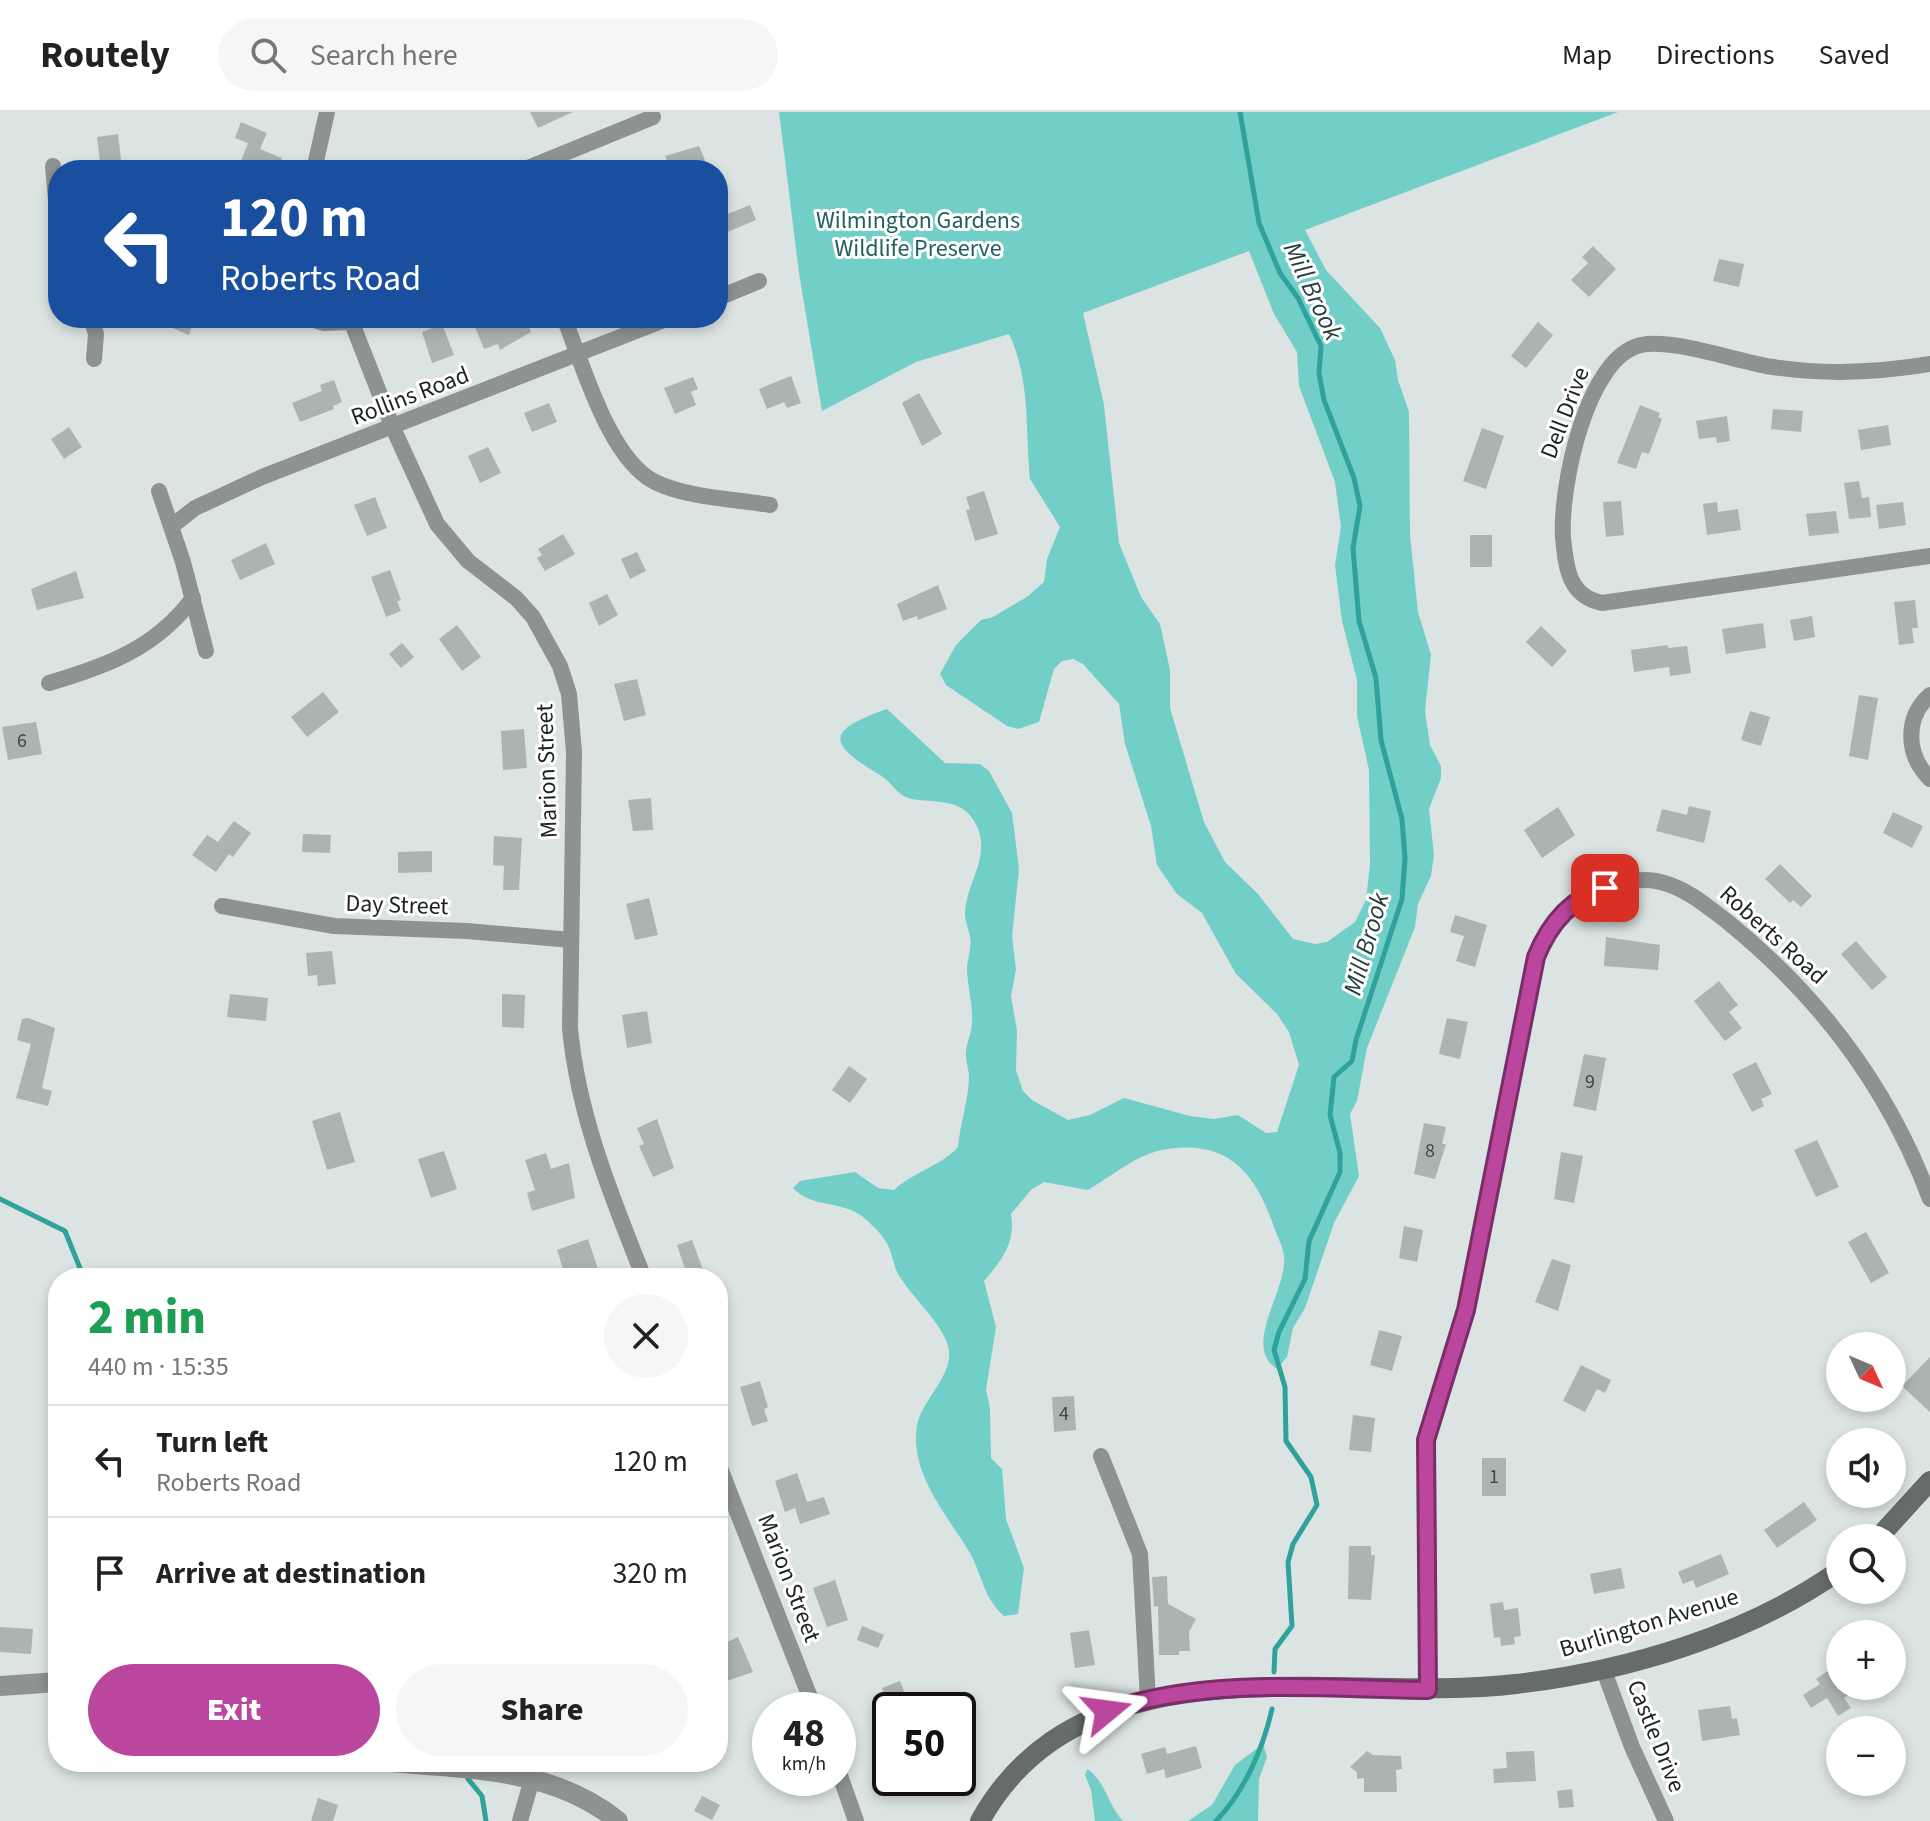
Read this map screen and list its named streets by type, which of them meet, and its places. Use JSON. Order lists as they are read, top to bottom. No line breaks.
{"streets":{"main road":["Burlington Avenue"],"street":["Rollins Road","Dell Drive","Marion Street","Day Street","Roberts Road","Castle Drive"]},"crossings":[["Rollins Road","Marion Street"],["Marion Street","Day Street"],["Roberts Road","Burlington Avenue"],["Burlington Avenue","Castle Drive"]],"water":["Mill Brook"],"parks":["Wilmington Gardens Wildlife Preserve"],"house_numbers":["6","9","8","4","1"],"north":"bottom right","page":{"header":"Routely","search":"Search here","nav":["Map","Directions","Saved"],"turn":["120 m","Roberts Road"],"heading":["2 min","440 m · 15:35"],"map_buttons":["+","−"],"list":[{"name":"Turn left","note":"Roberts Road","value":"120 m"},{"name":"Arrive at destination","value":"320 m"}],"buttons":["Exit","Share"],"speed":"48 km/h","limit":"50"}}
